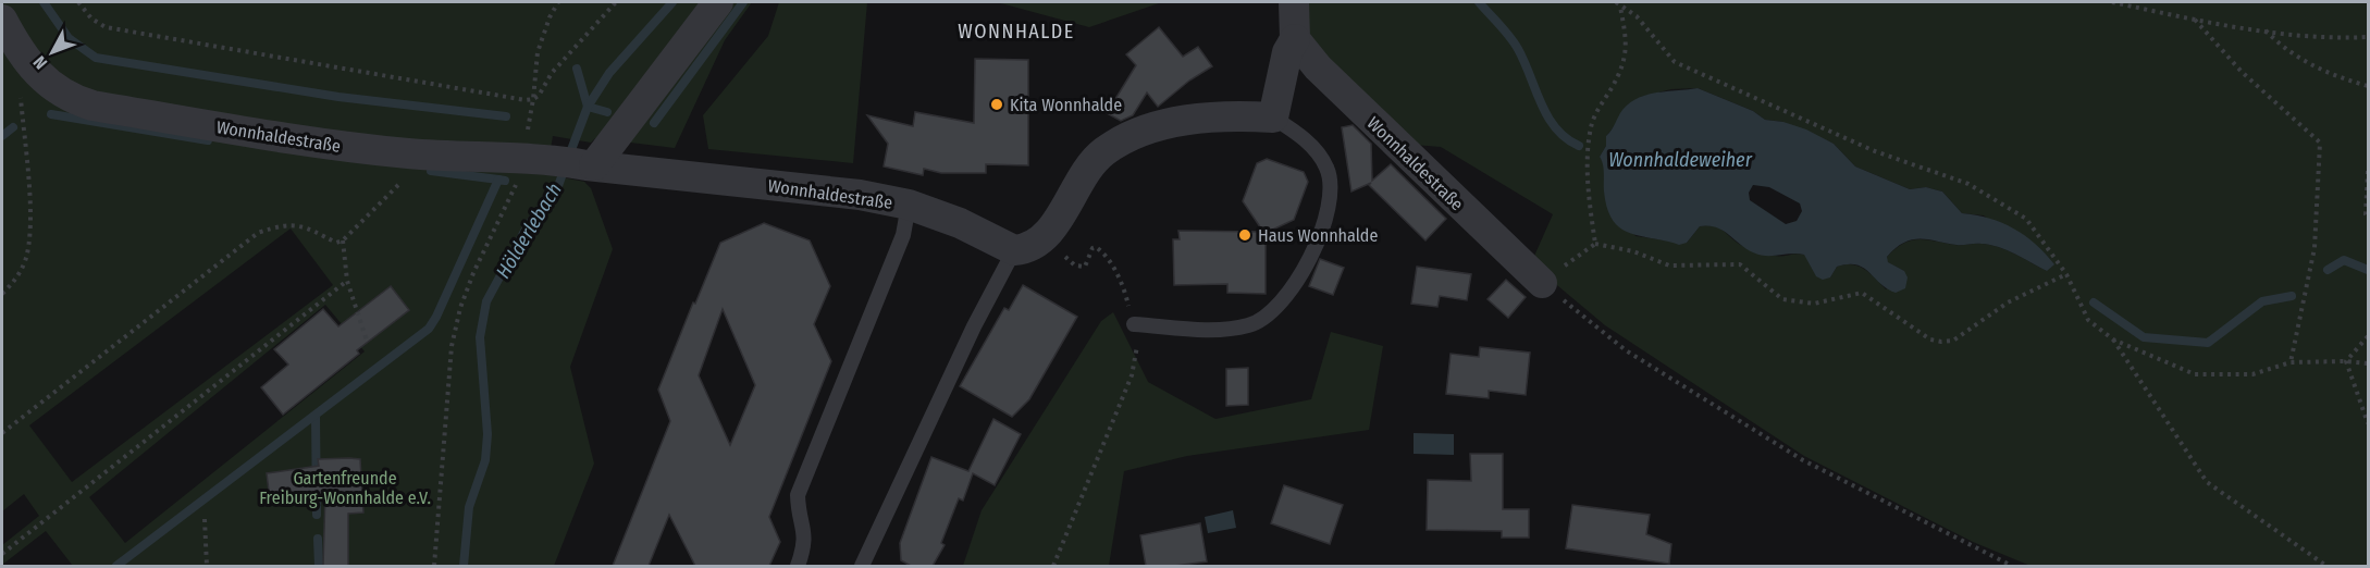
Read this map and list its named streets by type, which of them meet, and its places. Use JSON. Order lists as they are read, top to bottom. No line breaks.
{"streets":{"street":["Wonnhaldestraße"]},"districts":["WONNHALDE"],"water":["Wonnhaldeweiher","Hölderlebach"],"parks":["Gartenfreunde Freiburg-Wonnhalde e.V."],"places":["Kita Wonnhalde","Haus Wonnhalde"],"north":"bottom left"}
